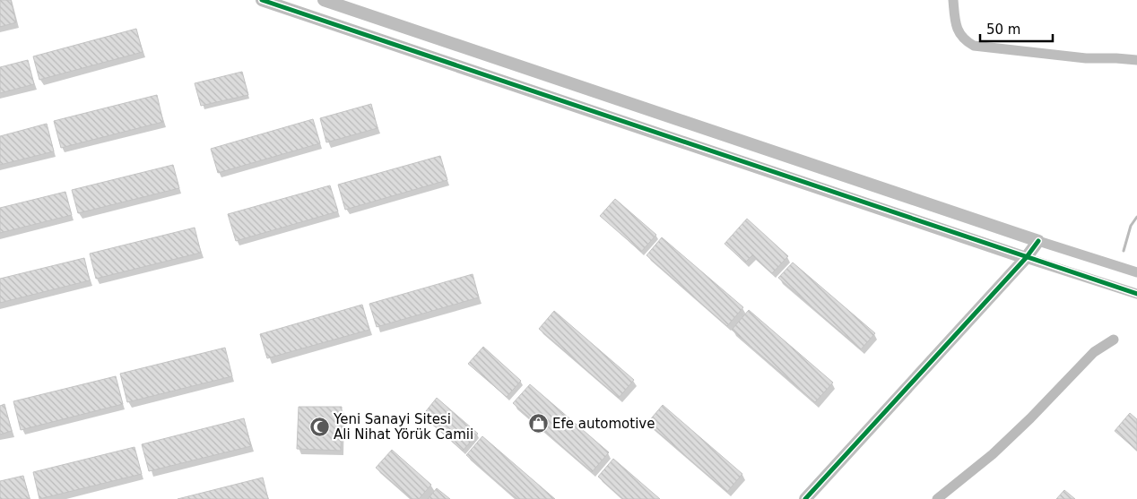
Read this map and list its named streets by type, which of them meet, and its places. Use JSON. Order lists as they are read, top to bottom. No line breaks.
{"places":{"shop":["Efe automotive"],"mosque":["Yeni Sanayi Sitesi Ali Nihat Yörük Camii"]},"scale_bar":"50 m"}
